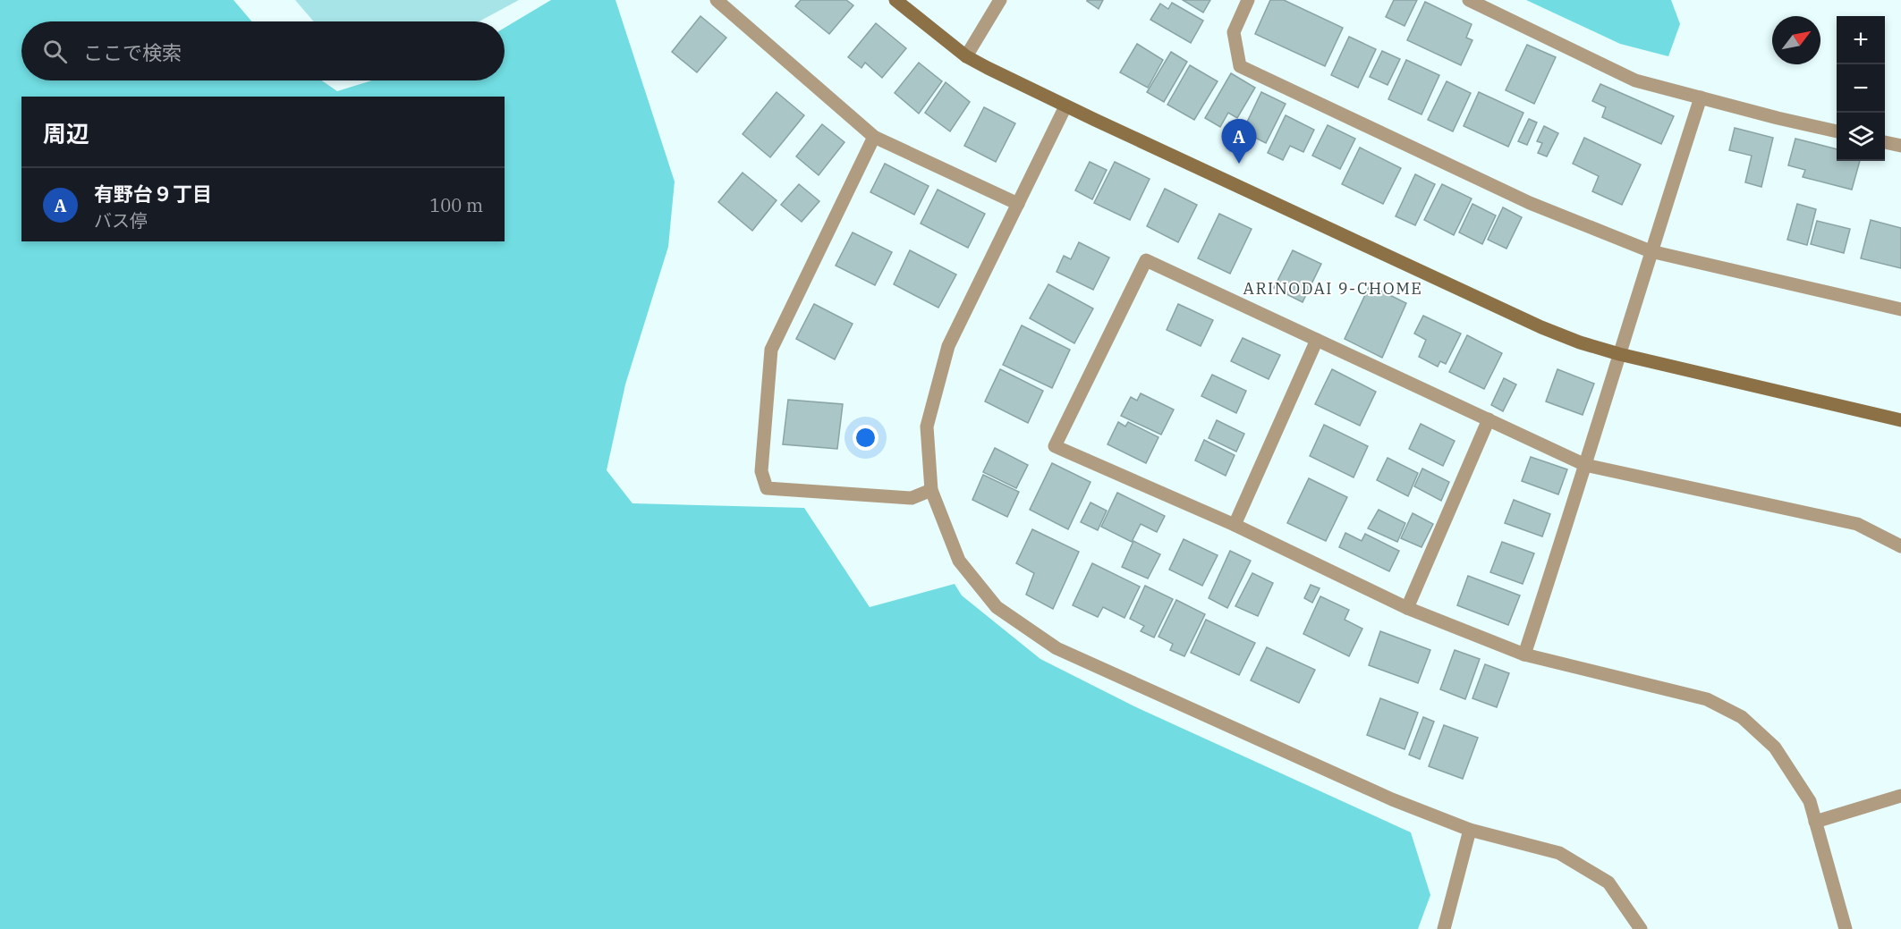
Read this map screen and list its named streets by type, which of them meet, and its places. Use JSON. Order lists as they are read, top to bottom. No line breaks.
{"districts":["ARINODAI 9-CHOME"],"north":"top right","page":{"map_buttons":["+","−"],"search":"ここで検索","heading":"周辺","pins":"A","list":[{"mark":"A","name":"有野台９丁目","note":"バス停","value":"100 m"}]}}
